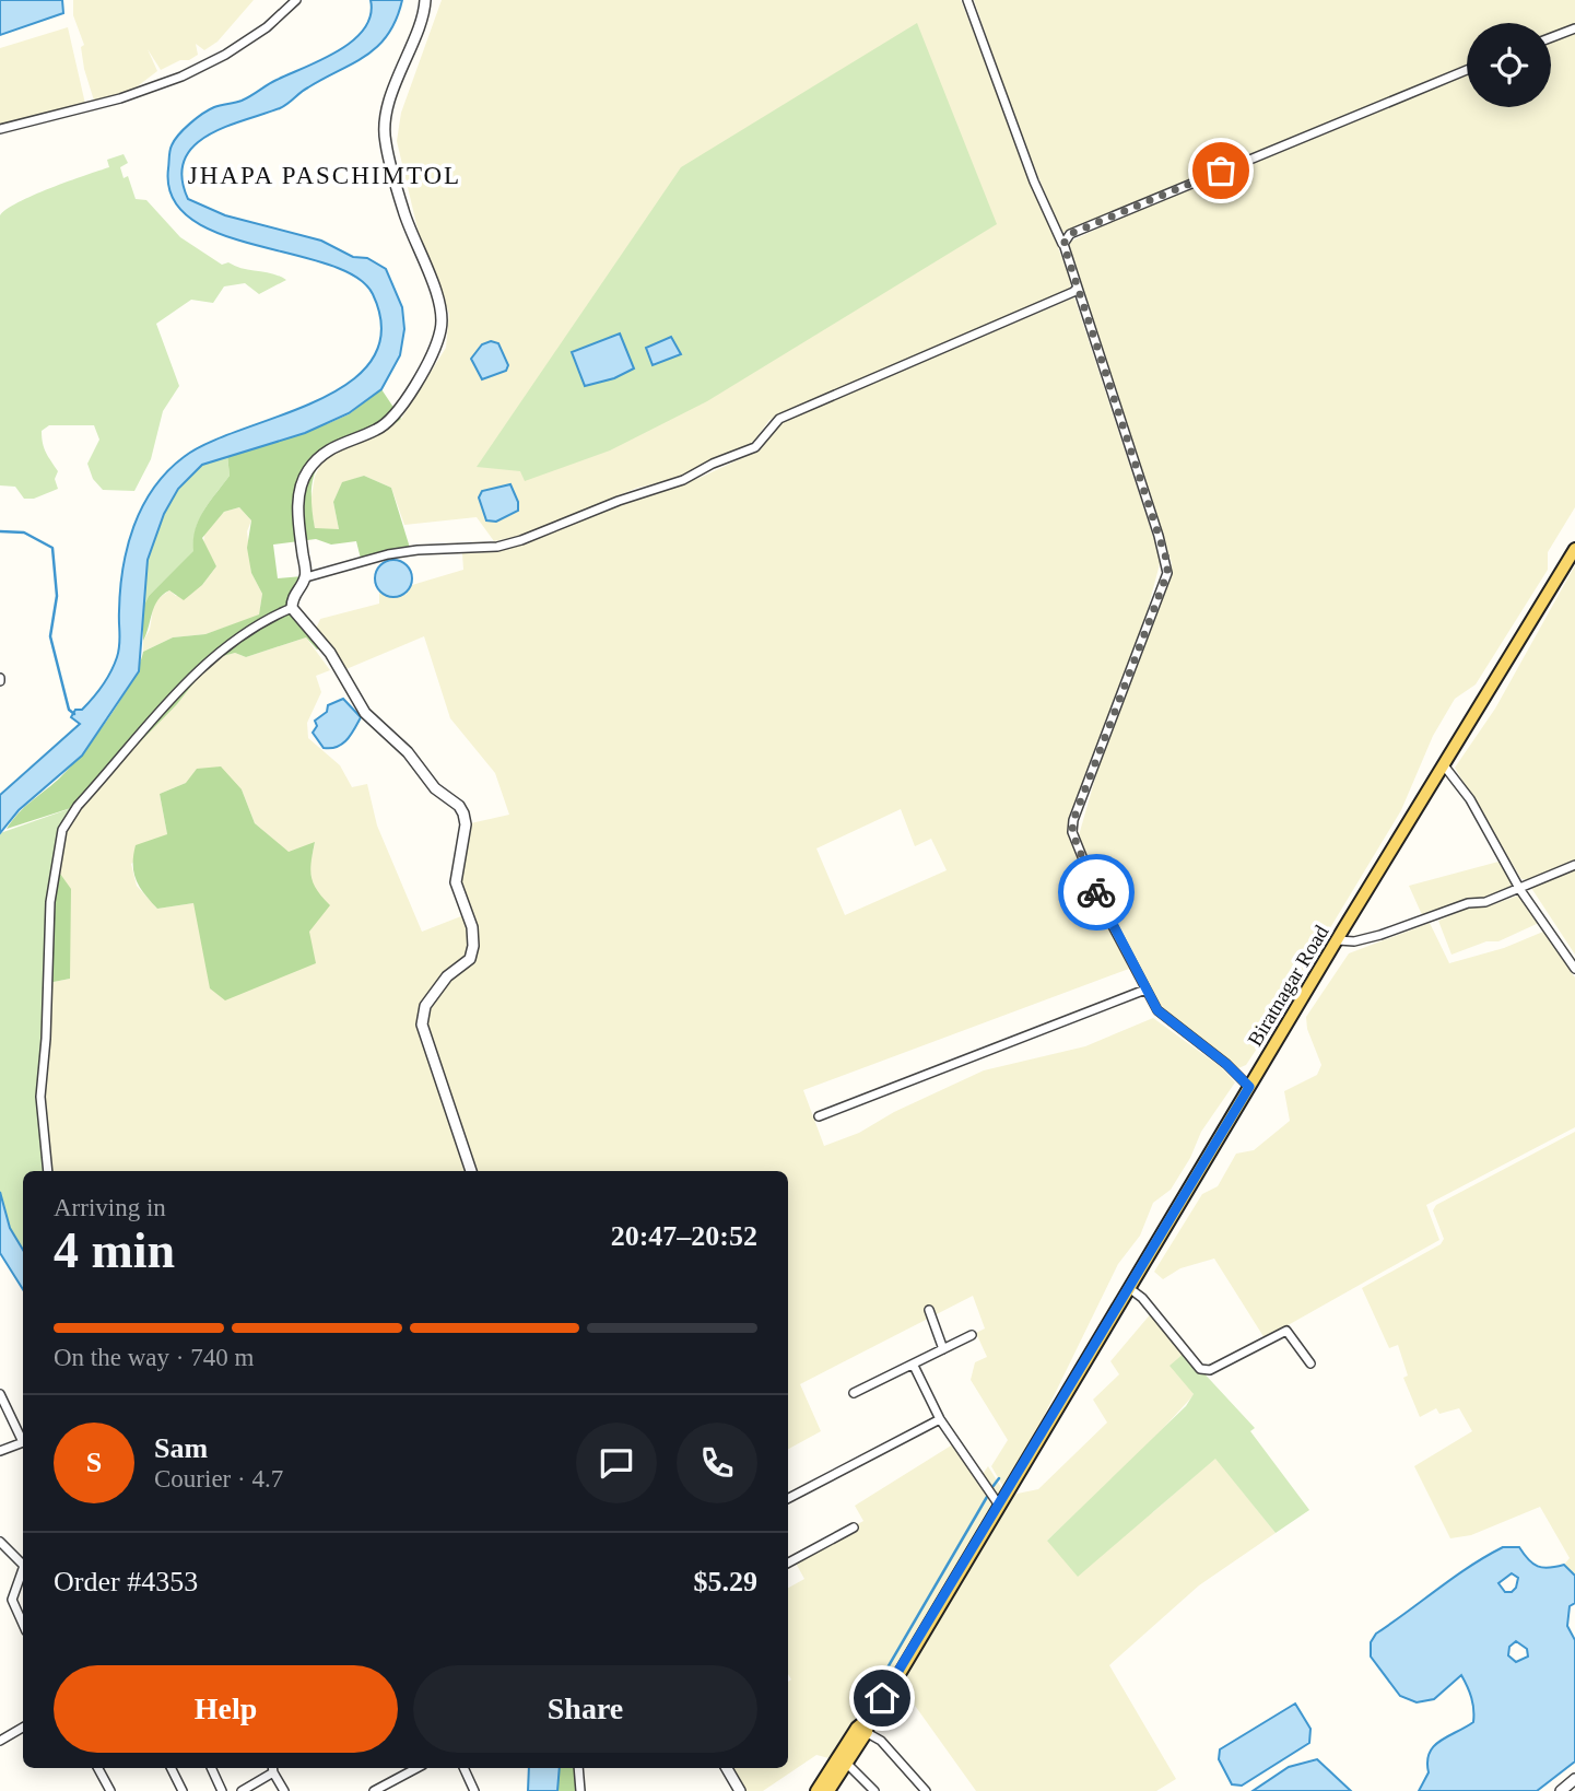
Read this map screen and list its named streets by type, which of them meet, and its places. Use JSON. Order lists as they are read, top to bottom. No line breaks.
{"streets":{"main road":["Biratnagar Road"]},"districts":["JHAPA PASCHIMTOL"],"page":{"heading":["4 min","Arriving in","20:47–20:52"],"panel":["Sam","Courier · 4.7","Order #4353","$5.29"],"bar":"On the way · 740 m","round":"S","buttons":["Help","Share"]}}
